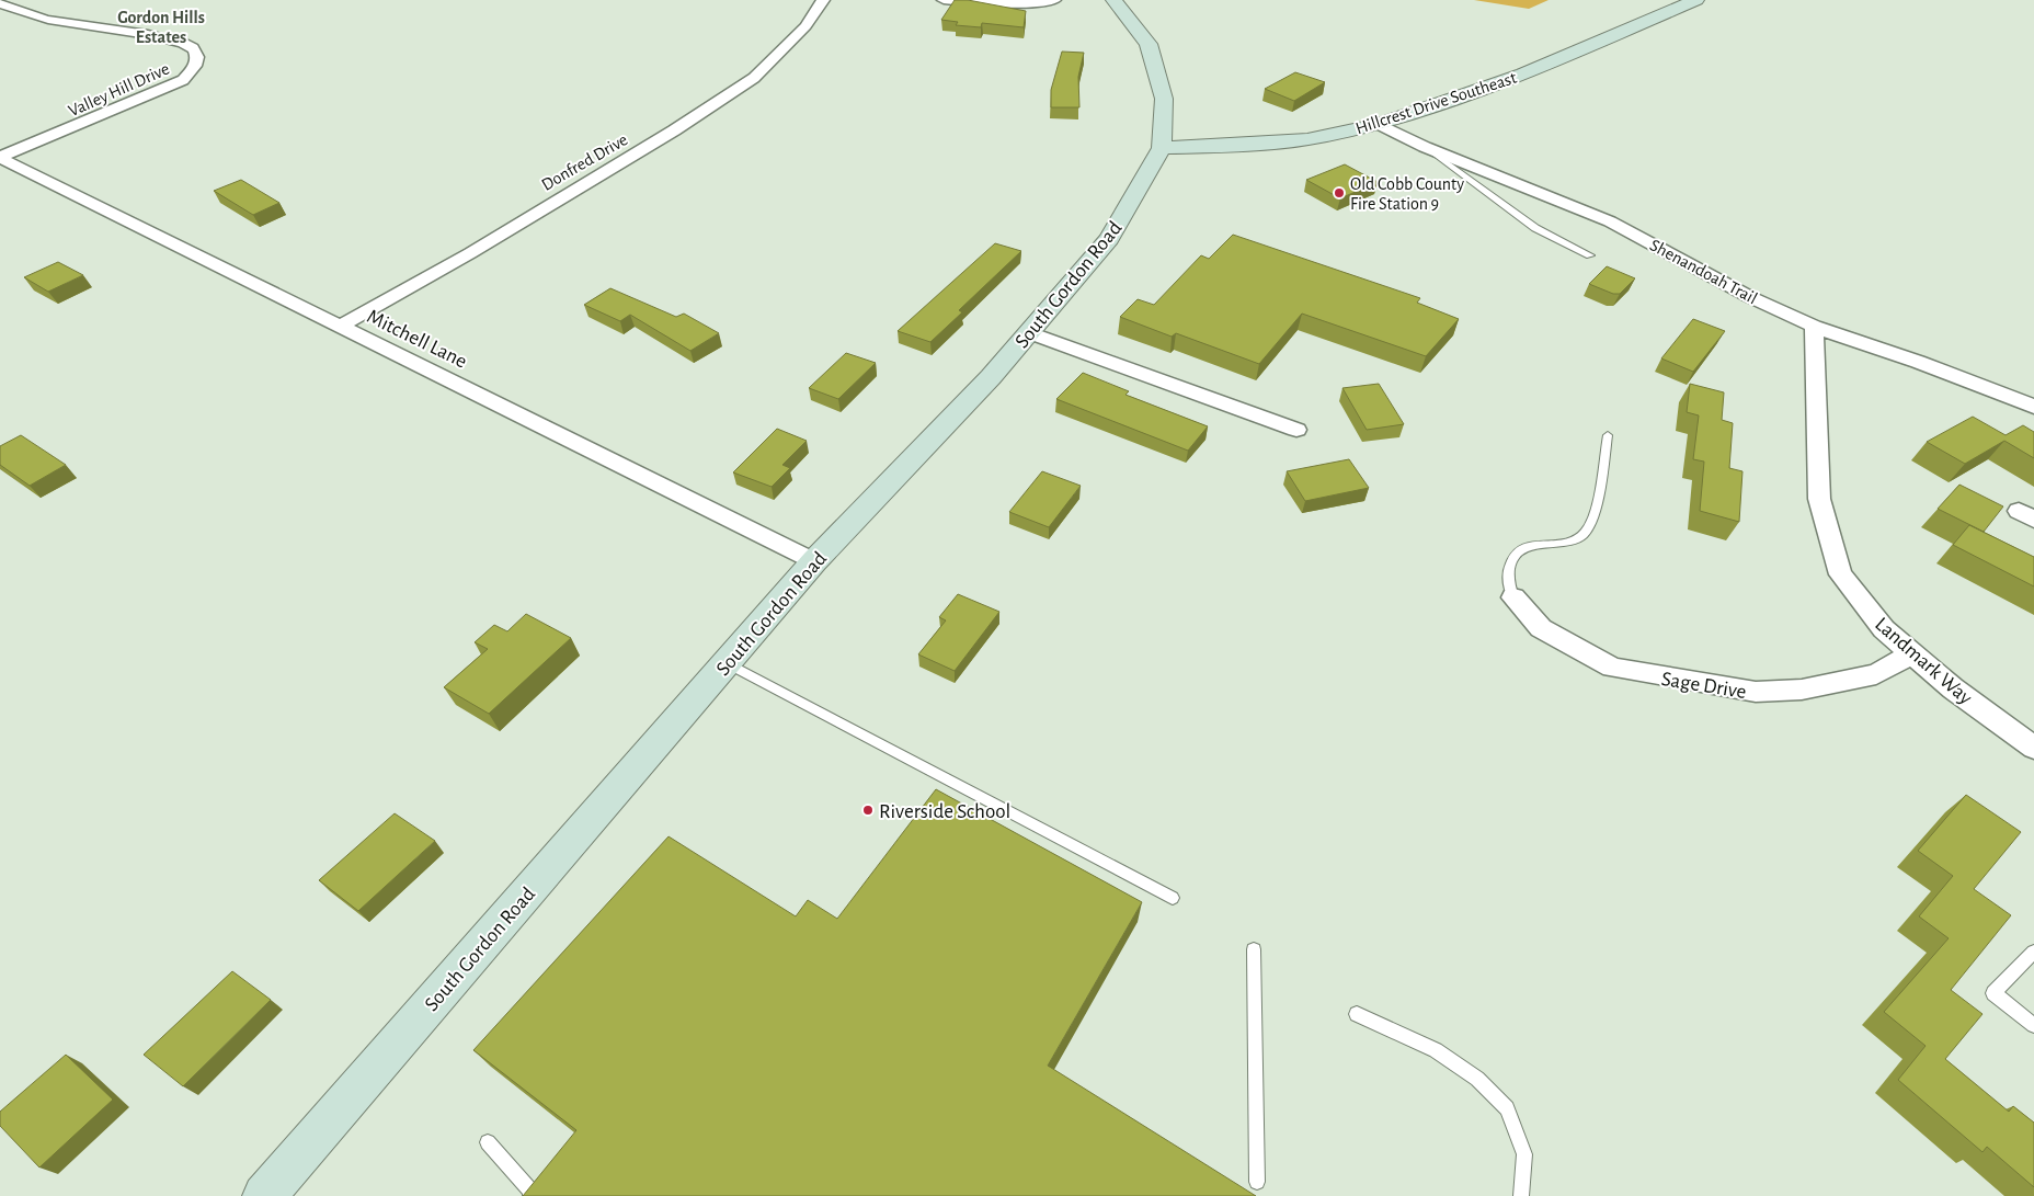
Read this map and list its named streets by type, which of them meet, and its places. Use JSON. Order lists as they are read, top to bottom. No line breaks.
{"streets":{"street":["Valley Hill Drive","Hillcrest Drive Southeast","Donfred Drive","Shenandoah Trail","South Gordon Road","Mitchell Lane","Landmark Way","Sage Drive"]},"crossings":[["Valley Hill Drive","Mitchell Lane"],["Hillcrest Drive Southeast","Shenandoah Trail"],["Hillcrest Drive Southeast","South Gordon Road"],["Donfred Drive","Mitchell Lane"],["Shenandoah Trail","Landmark Way"],["South Gordon Road","Mitchell Lane"],["Landmark Way","Sage Drive"]],"districts":["Gordon Hills Estates"],"places":["Old Cobb County Fire Station 9","Riverside School"]}
